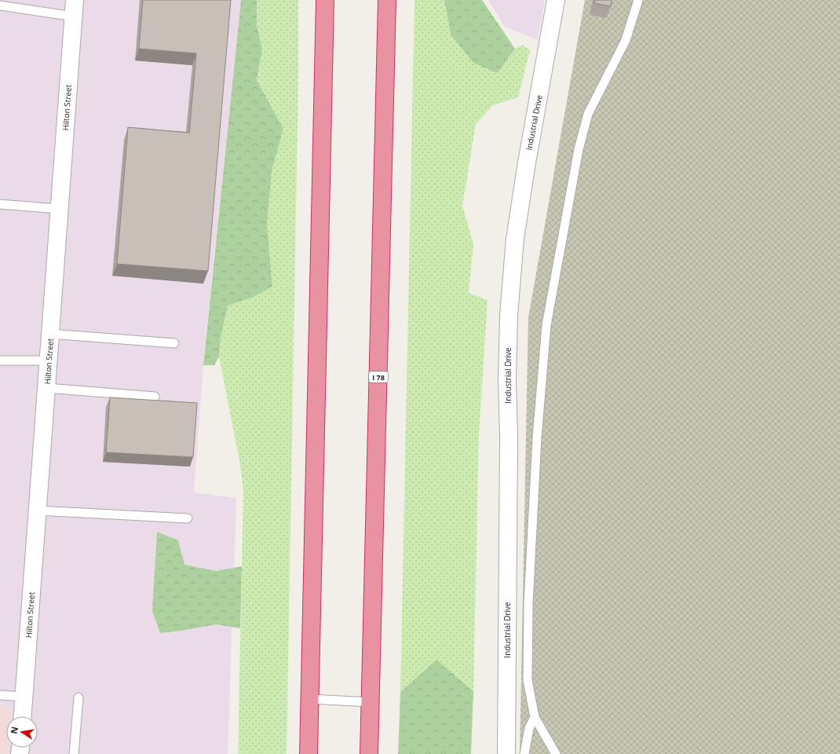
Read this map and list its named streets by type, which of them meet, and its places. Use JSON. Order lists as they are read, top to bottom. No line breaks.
{"streets":{"highway":["I 78"],"street":["Hilton Street","Industrial Drive"]},"north":"left"}
